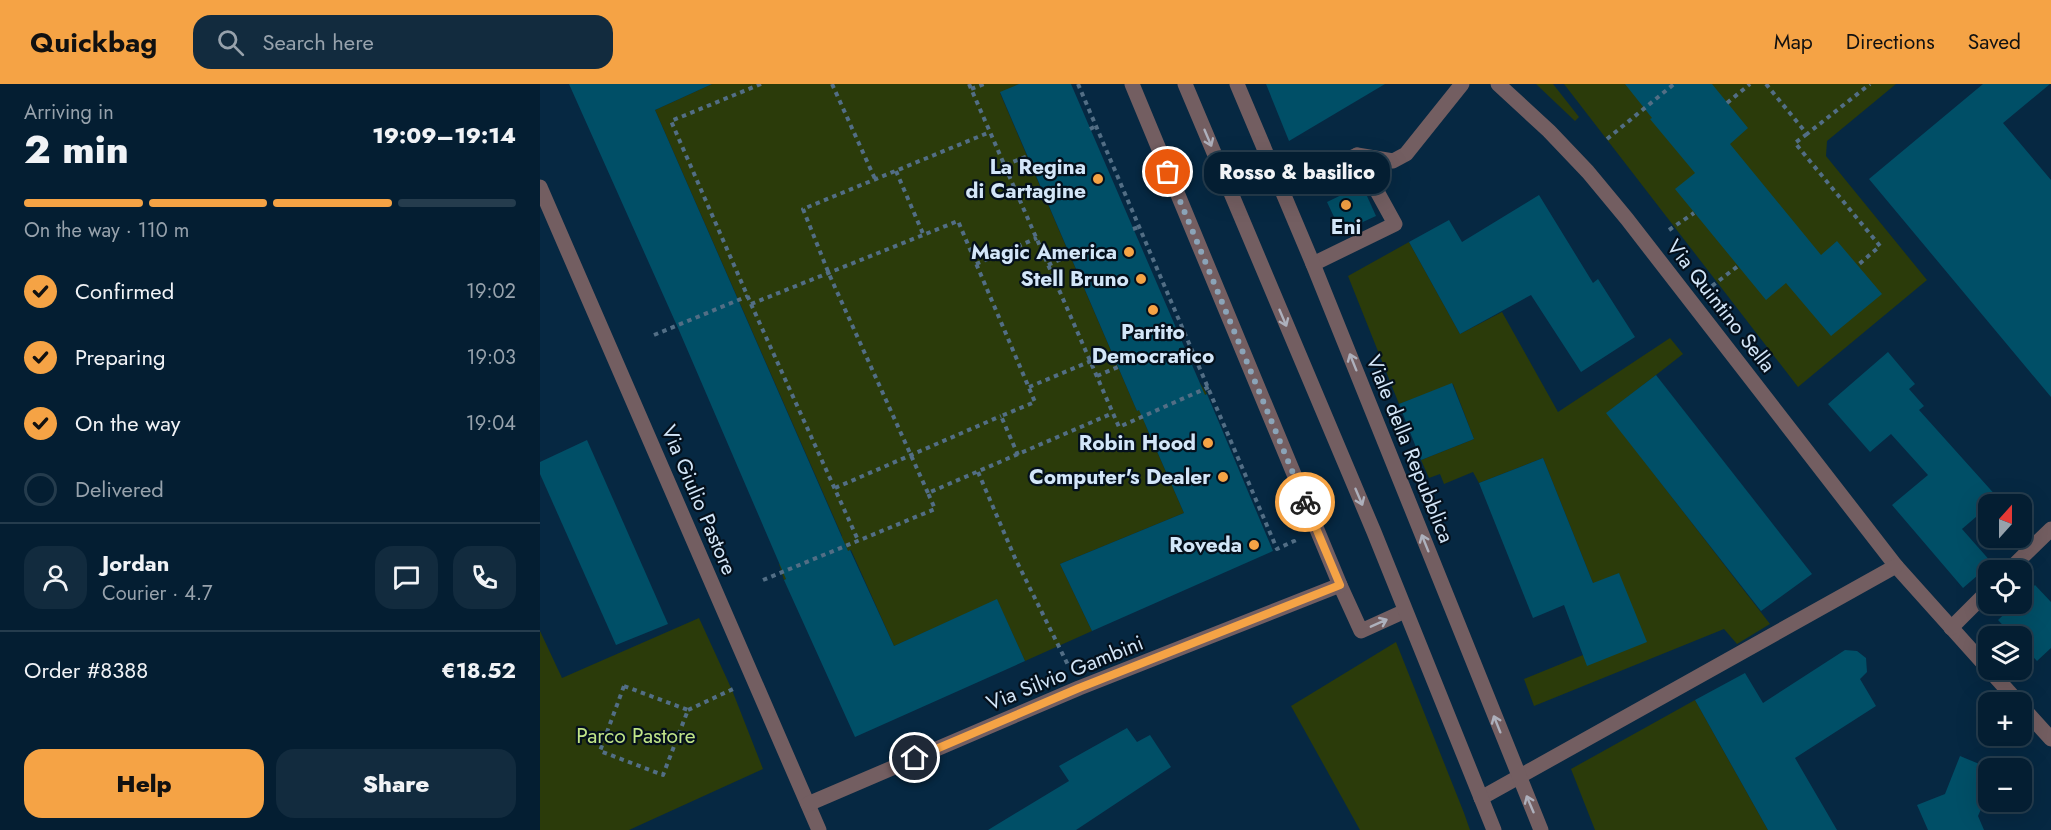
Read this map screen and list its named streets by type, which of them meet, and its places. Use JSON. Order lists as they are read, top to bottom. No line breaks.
{"streets":{"street":["Via Quintino Sella","Viale della Repubblica","Via Giulio Pastore","Via Silvio Gambini"]},"crossings":[["Via Giulio Pastore","Via Silvio Gambini"]],"parks":["Parco Pastore"],"places":["Rosso & basilico","La Regina di Cartagine","Eni","Magic America","Stell Bruno","Partito Democratico","Robin Hood","Computer's Dealer","Roveda"],"north":"top","page":{"header":"Quickbag","search":"Search here","nav":["Map","Directions","Saved"],"heading":["2 min","Arriving in","19:09–19:14"],"panel":["Jordan","Courier · 4.7","Order #8388","€18.52"],"bubble":"Rosso & basilico","bar":"On the way · 110 m","list":[["Confirmed","19:02"],["Preparing","19:03"],["On the way","19:04"],"Delivered"],"map_buttons":["+","−"],"buttons":["Help","Share"]}}
